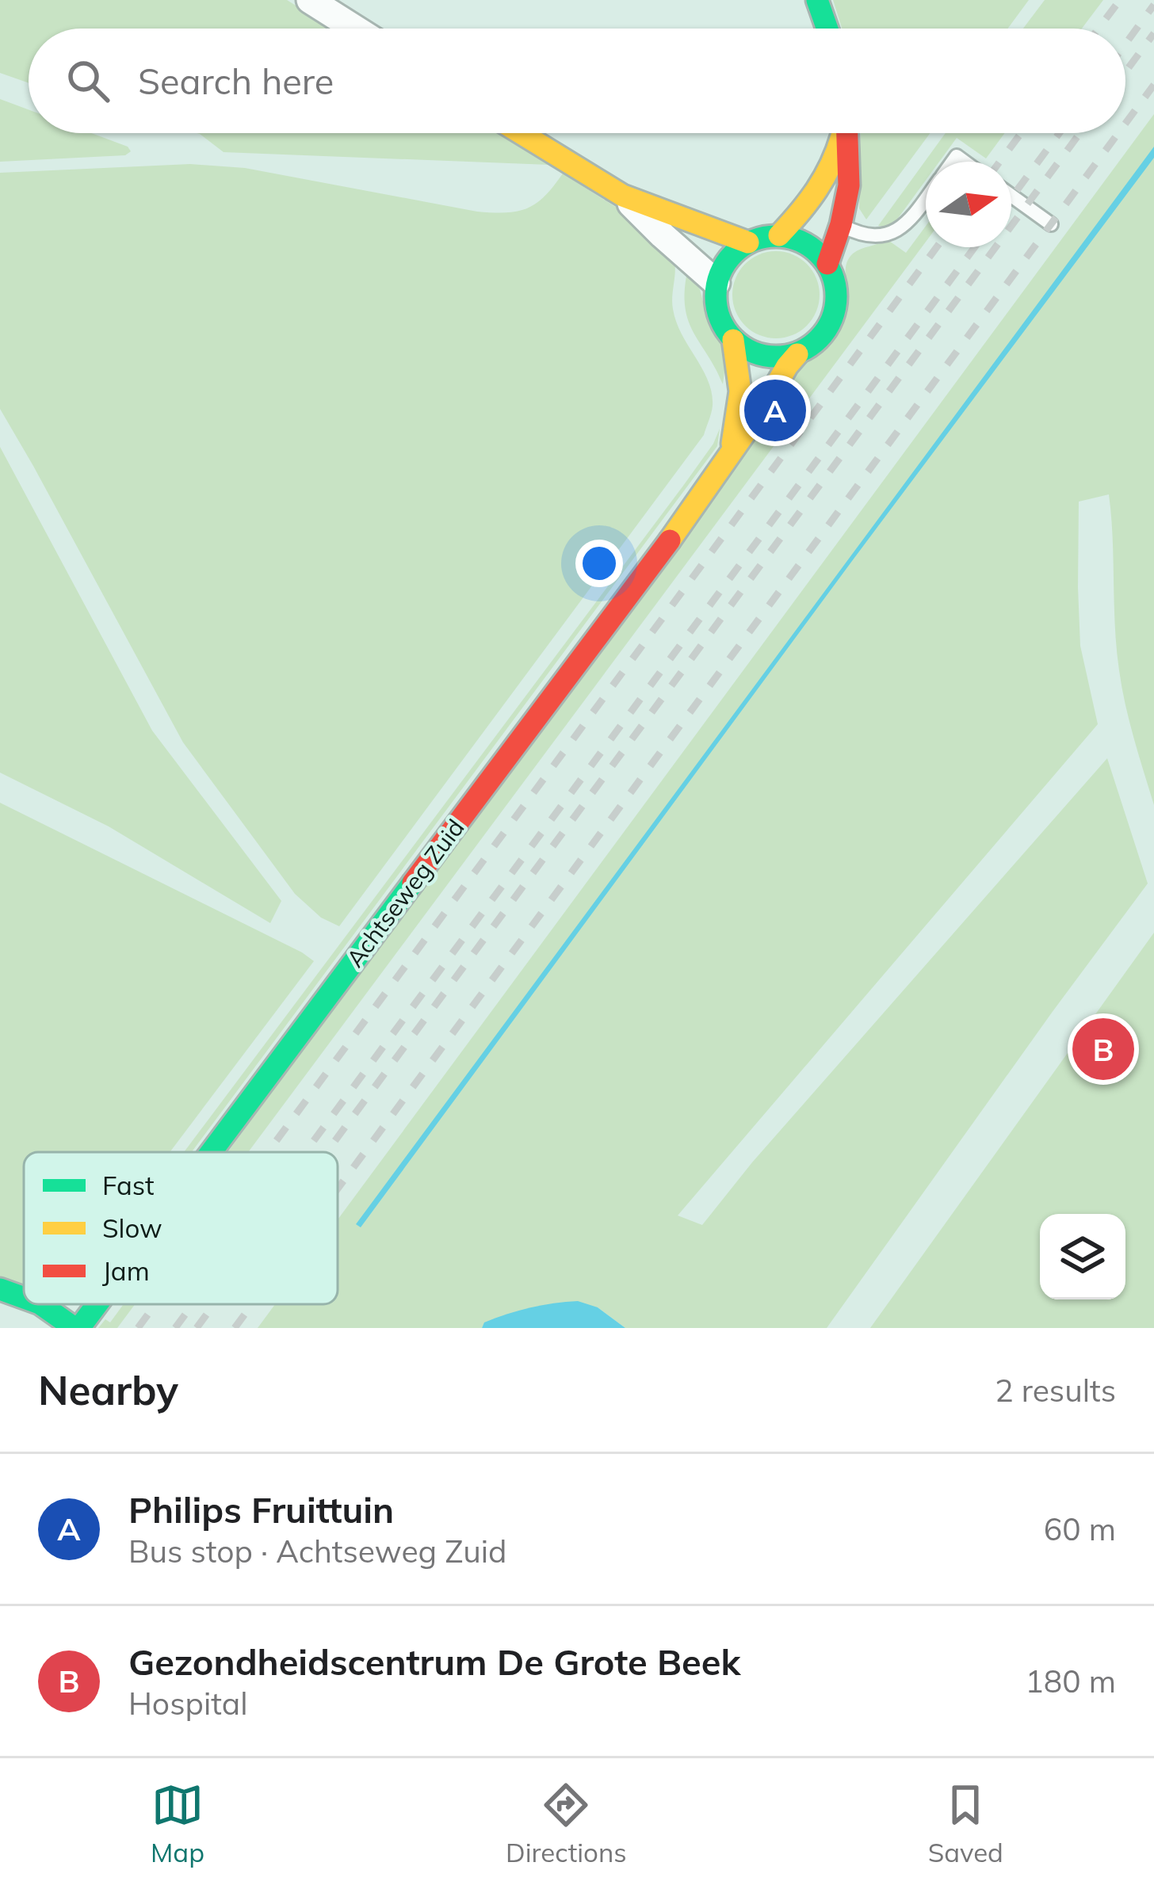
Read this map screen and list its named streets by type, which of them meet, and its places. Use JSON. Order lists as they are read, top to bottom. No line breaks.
{"streets":{"street":["Achtseweg Zuid"]},"legend":["Fast","Slow","Jam"],"north":"right","page":{"search":"Search here","pins":["A","B"],"heading":["Nearby","2 results"],"list":[{"mark":"A","name":"Philips Fruittuin","note":"Bus stop · Achtseweg Zuid","value":"60 m"},{"mark":"B","name":"Gezondheidscentrum De Grote Beek","note":"Hospital","value":"180 m"}],"nav":["Map","Directions","Saved"]}}
